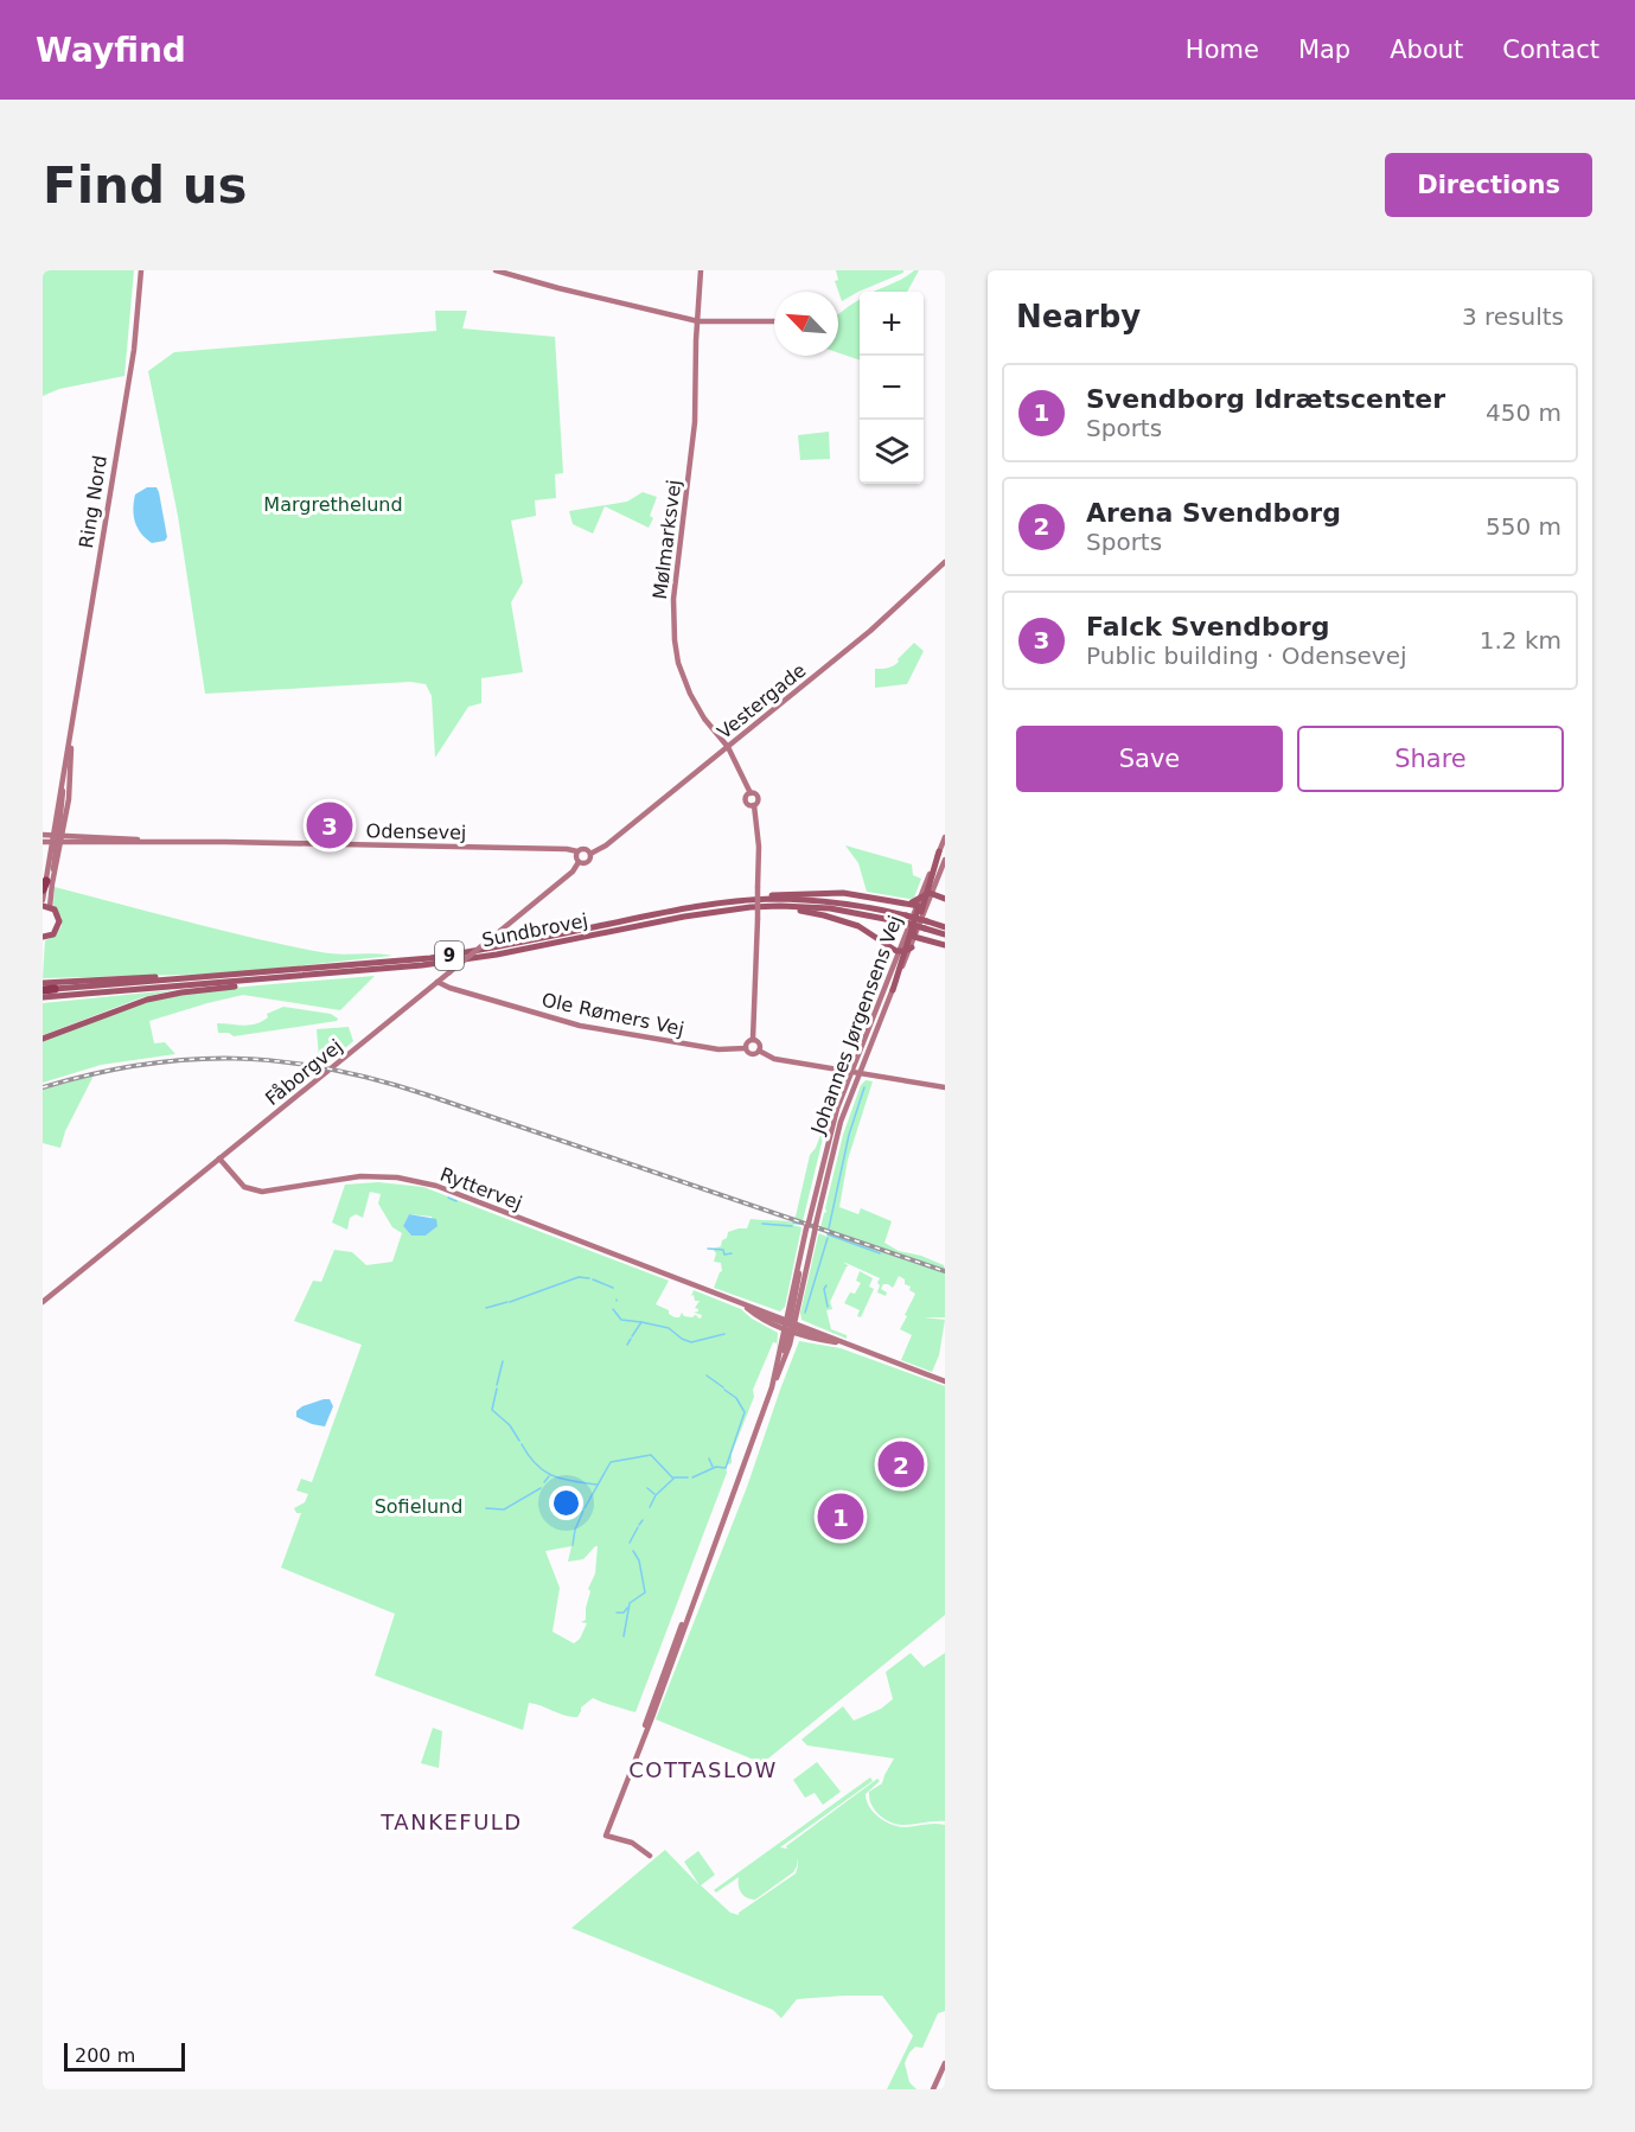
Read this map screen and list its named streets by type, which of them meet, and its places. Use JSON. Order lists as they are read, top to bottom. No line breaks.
{"streets":{"highway":["9"],"main road":["Sundbrovej"],"street":["Ring Nord","Mølmarksvej","Vestergade","Odensevej","Ole Rømers Vej","Johannes Jørgensens Vej","Fåborgvej","Ryttervej"]},"crossings":[["Ring Nord","Odensevej"],["Mølmarksvej","Vestergade"],["Mølmarksvej","Ole Rømers Vej"],["Vestergade","Odensevej"],["Vestergade","Fåborgvej"],["Odensevej","Fåborgvej"],["Sundbrovej","9"],["Ole Rømers Vej","Fåborgvej"],["Johannes Jørgensens Vej","Ryttervej"],["Fåborgvej","Ryttervej"]],"districts":["COTTASLOW","TANKEFULD"],"parks":["Margrethelund","Sofielund"],"scale_bar":"200 m","north":"top left","page":{"header":"Wayfind","nav":["Home","Map","About","Contact"],"buttons":["Directions",["Save","Share"]],"title":"Find us","heading":["Nearby","3 results"],"map_buttons":["+","−"],"list":[{"mark":"1","name":"Svendborg Idrætscenter","note":"Sports","value":"450 m"},{"mark":"2","name":"Arena Svendborg","note":"Sports","value":"550 m"},{"mark":"3","name":"Falck Svendborg","note":"Public building · Odensevej","value":"1.2 km"}],"pins":["3","2","1"],"scale":"200 m"}}
